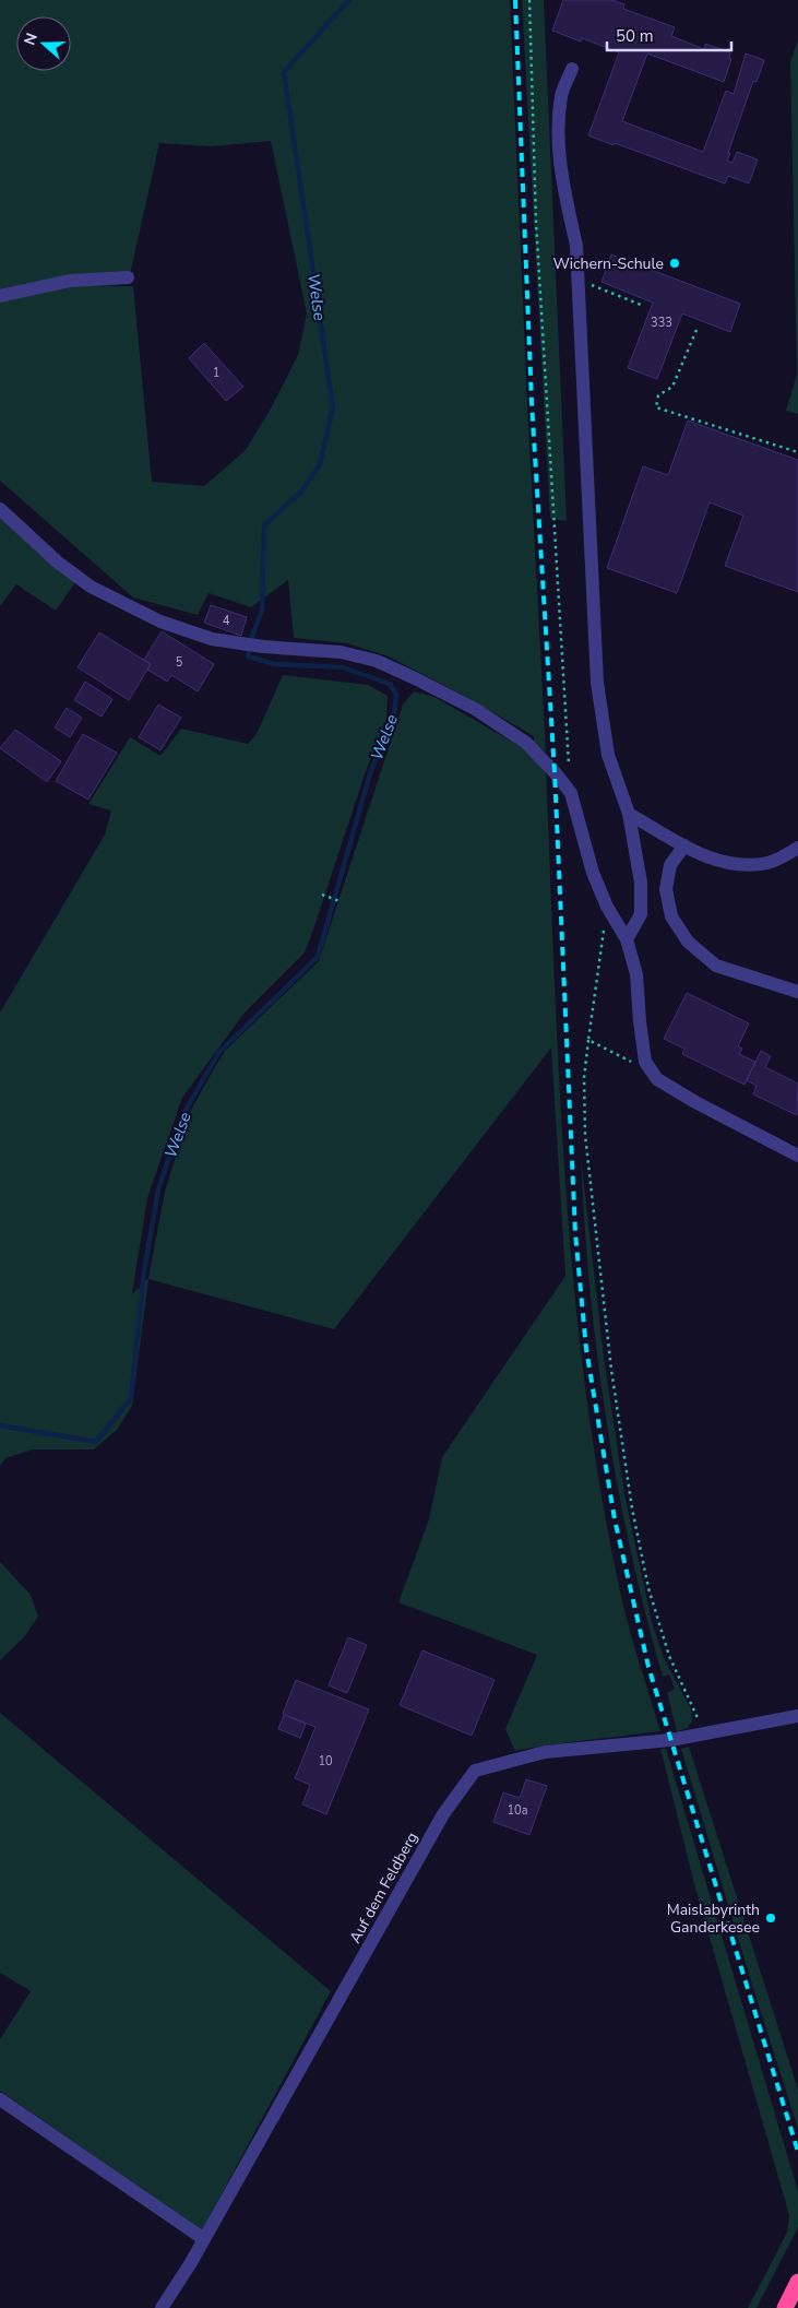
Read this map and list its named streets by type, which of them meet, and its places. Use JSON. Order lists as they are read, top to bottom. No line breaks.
{"streets":{"street":["Auf dem Feldberg"]},"water":["Welse"],"places":["Wichern-Schule","Maislabyrinth Ganderkesee"],"house_numbers":["333","1","4","5","10","10a"],"scale_bar":"50 m","north":"left"}
